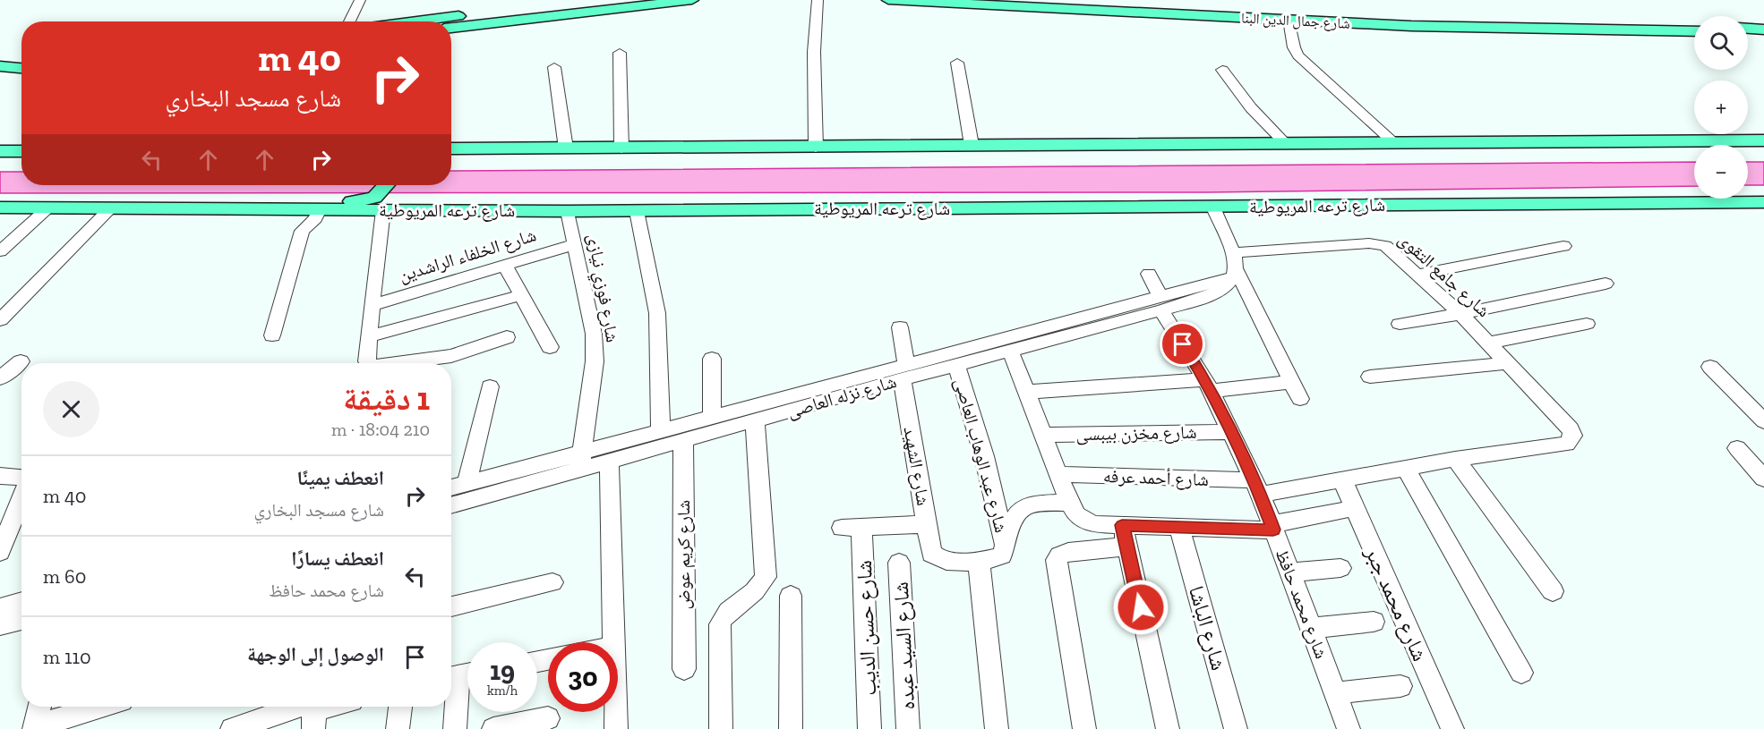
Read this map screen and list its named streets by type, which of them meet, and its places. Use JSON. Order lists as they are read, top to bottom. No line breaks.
{"streets":{"main road":["شارع جمال الدين البنا","شارع ترعه المريوطية"],"street":["شارع الخلفاء الراشدين","شارع جامع التقوى","شارع فوزي نيازى","شارع نزله العاصى","شارع مخزن بيبسى","شارع عبد الوهاب العاصى","شارع الشهيد","شارع أحمد عرفه","شارع كريم عوض","شارع محمد حافظ","شارع محمد جبر","شارع حسن الديب","شارع الباشا","شارع السيد عبده"]},"crossings":[["شارع ترعه المريوطية","شارع فوزي نيازى"],["شارع الخلفاء الراشدين","شارع فوزي نيازى"],["شارع جامع التقوى","شارع نزله العاصى"],["شارع جامع التقوى","شارع أحمد عرفه"],["شارع فوزي نيازى","شارع نزله العاصى"],["شارع نزله العاصى","شارع عبد الوهاب العاصى"],["شارع نزله العاصى","شارع الشهيد"],["شارع نزله العاصى","شارع كريم عوض"],["شارع نزله العاصى","شارع محمد حافظ"],["شارع مخزن بيبسى","شارع محمد حافظ"],["شارع الشهيد","شارع حسن الديب"],["شارع أحمد عرفه","شارع محمد حافظ"],["شارع أحمد عرفه","شارع محمد جبر"]],"page":{"map_buttons":["+","−"],"turn":["40 m","شارع مسجد البخاري"],"heading":["1 دقيقة","210 m · 18:04"],"list":[{"name":"انعطف يمينًا","note":"شارع مسجد البخاري","value":"40 m"},{"name":"انعطف يسارًا","note":"شارع محمد حافظ","value":"60 m"},{"name":"الوصول إلى الوجهة","value":"110 m"}],"speed":"19 km/h","limit":"30"}}
